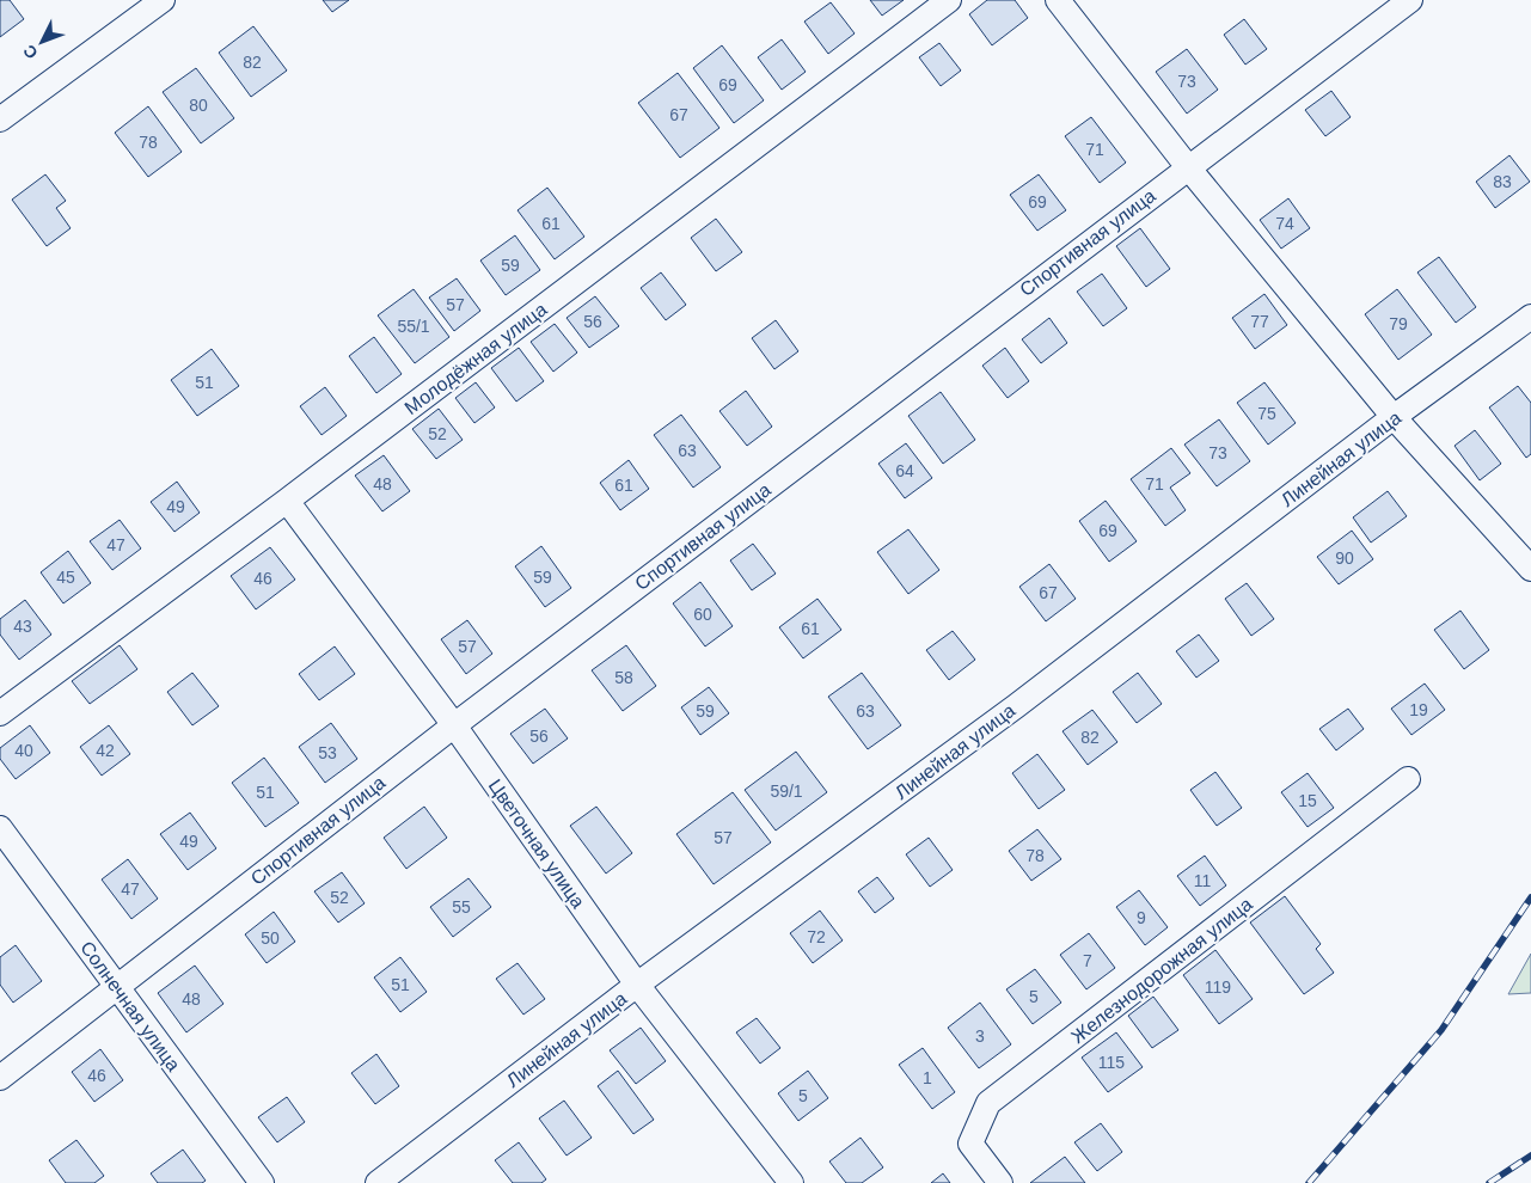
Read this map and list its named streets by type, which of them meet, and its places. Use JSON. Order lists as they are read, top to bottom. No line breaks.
{"streets":{"street":["Спортивная улица","Молодёжная улица","Линейная улица","Цветочная улица","Железнодорожная улица","Солнечная улица"]},"crossings":[["Спортивная улица","Цветочная улица"],["Спортивная улица","Солнечная улица"],["Молодёжная улица","Цветочная улица"],["Линейная улица","Цветочная улица"]],"house_numbers":["82","73","69","80","67","78","71","83","69","61","74","59","57","56","77","79","55/1","51","75","52","63","73","64","48","71","61","49","69","47","90","45","59","46","67","60","43","61","57","58","19","59","63","56","82","40","42","53","59/1","51","15","57","49","78","11","47","52","55","9","72","50","7","51","119","5","48","3","115","46","1","5"],"north":"bottom left"}
